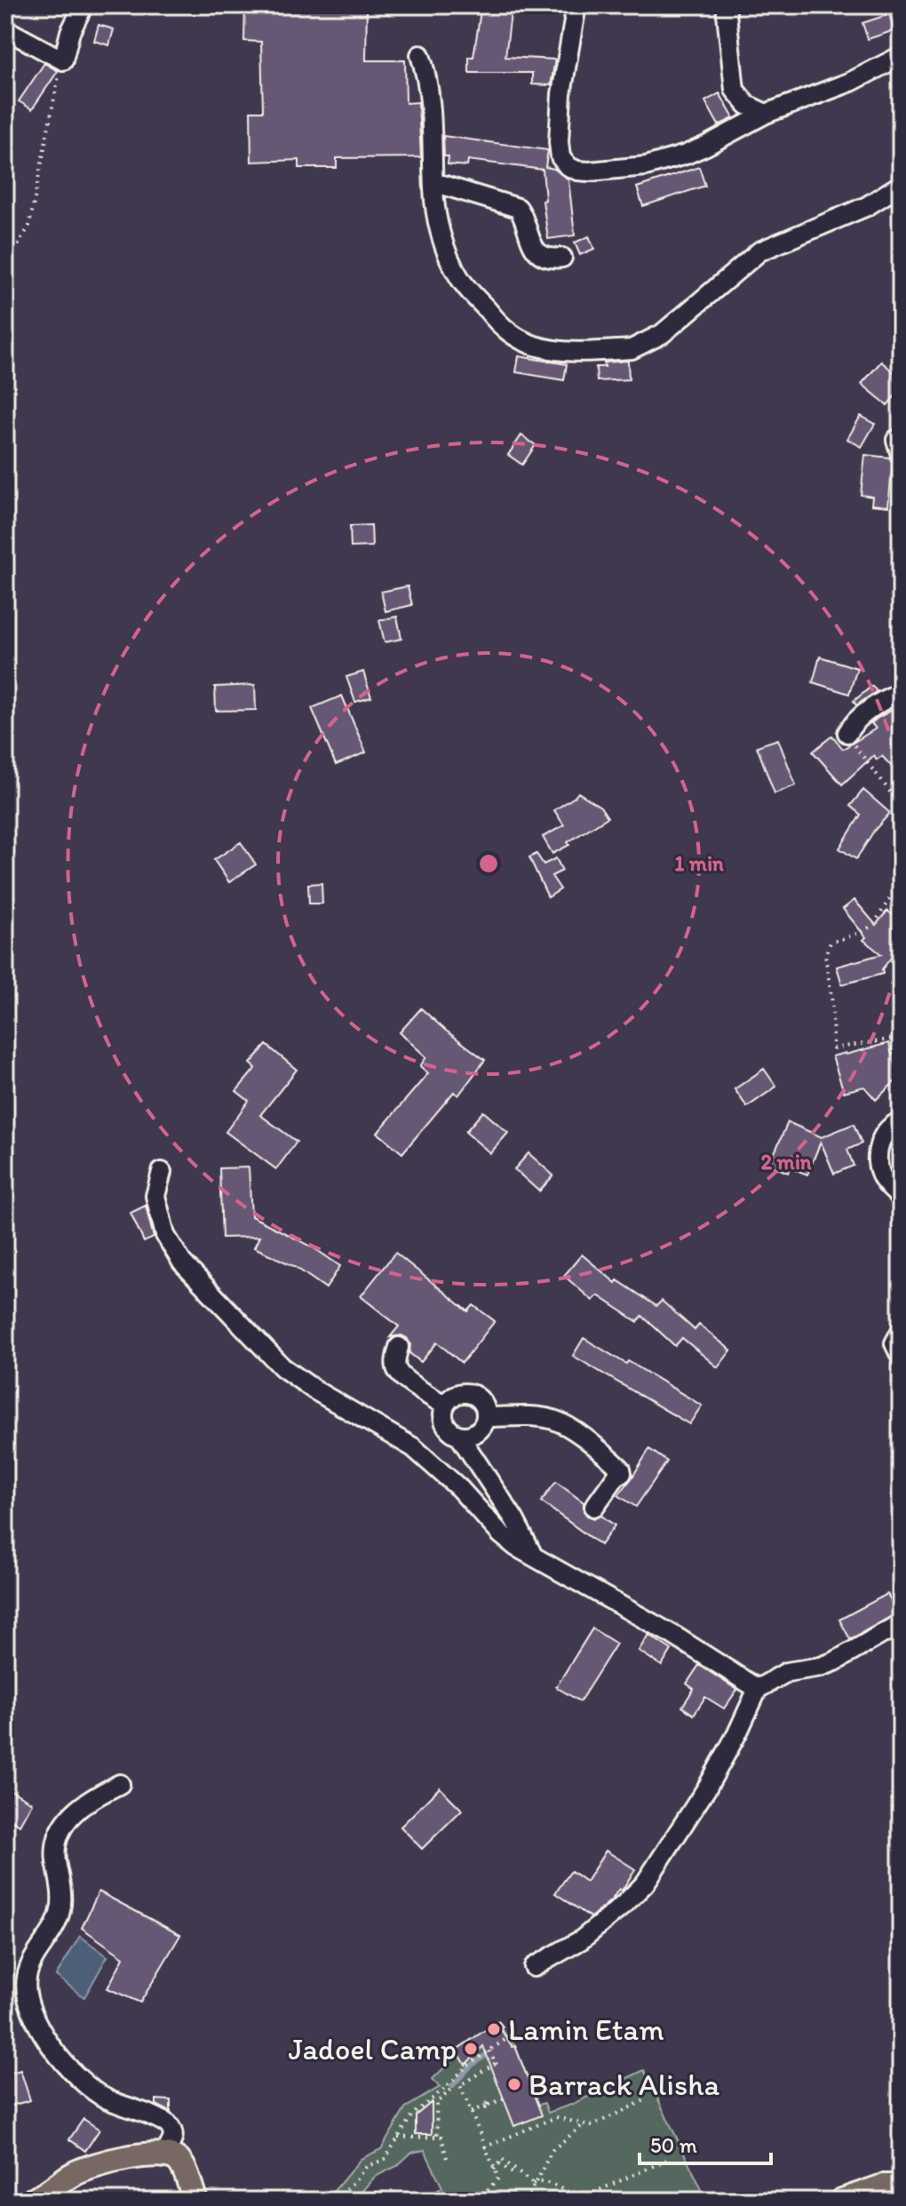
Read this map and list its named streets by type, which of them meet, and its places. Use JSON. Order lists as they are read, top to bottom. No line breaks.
{"places":["Lamin Etam","Jadoel Camp","Barrack Alisha"],"scale_bar":"50 m","rings":["1 min","2 min"]}
